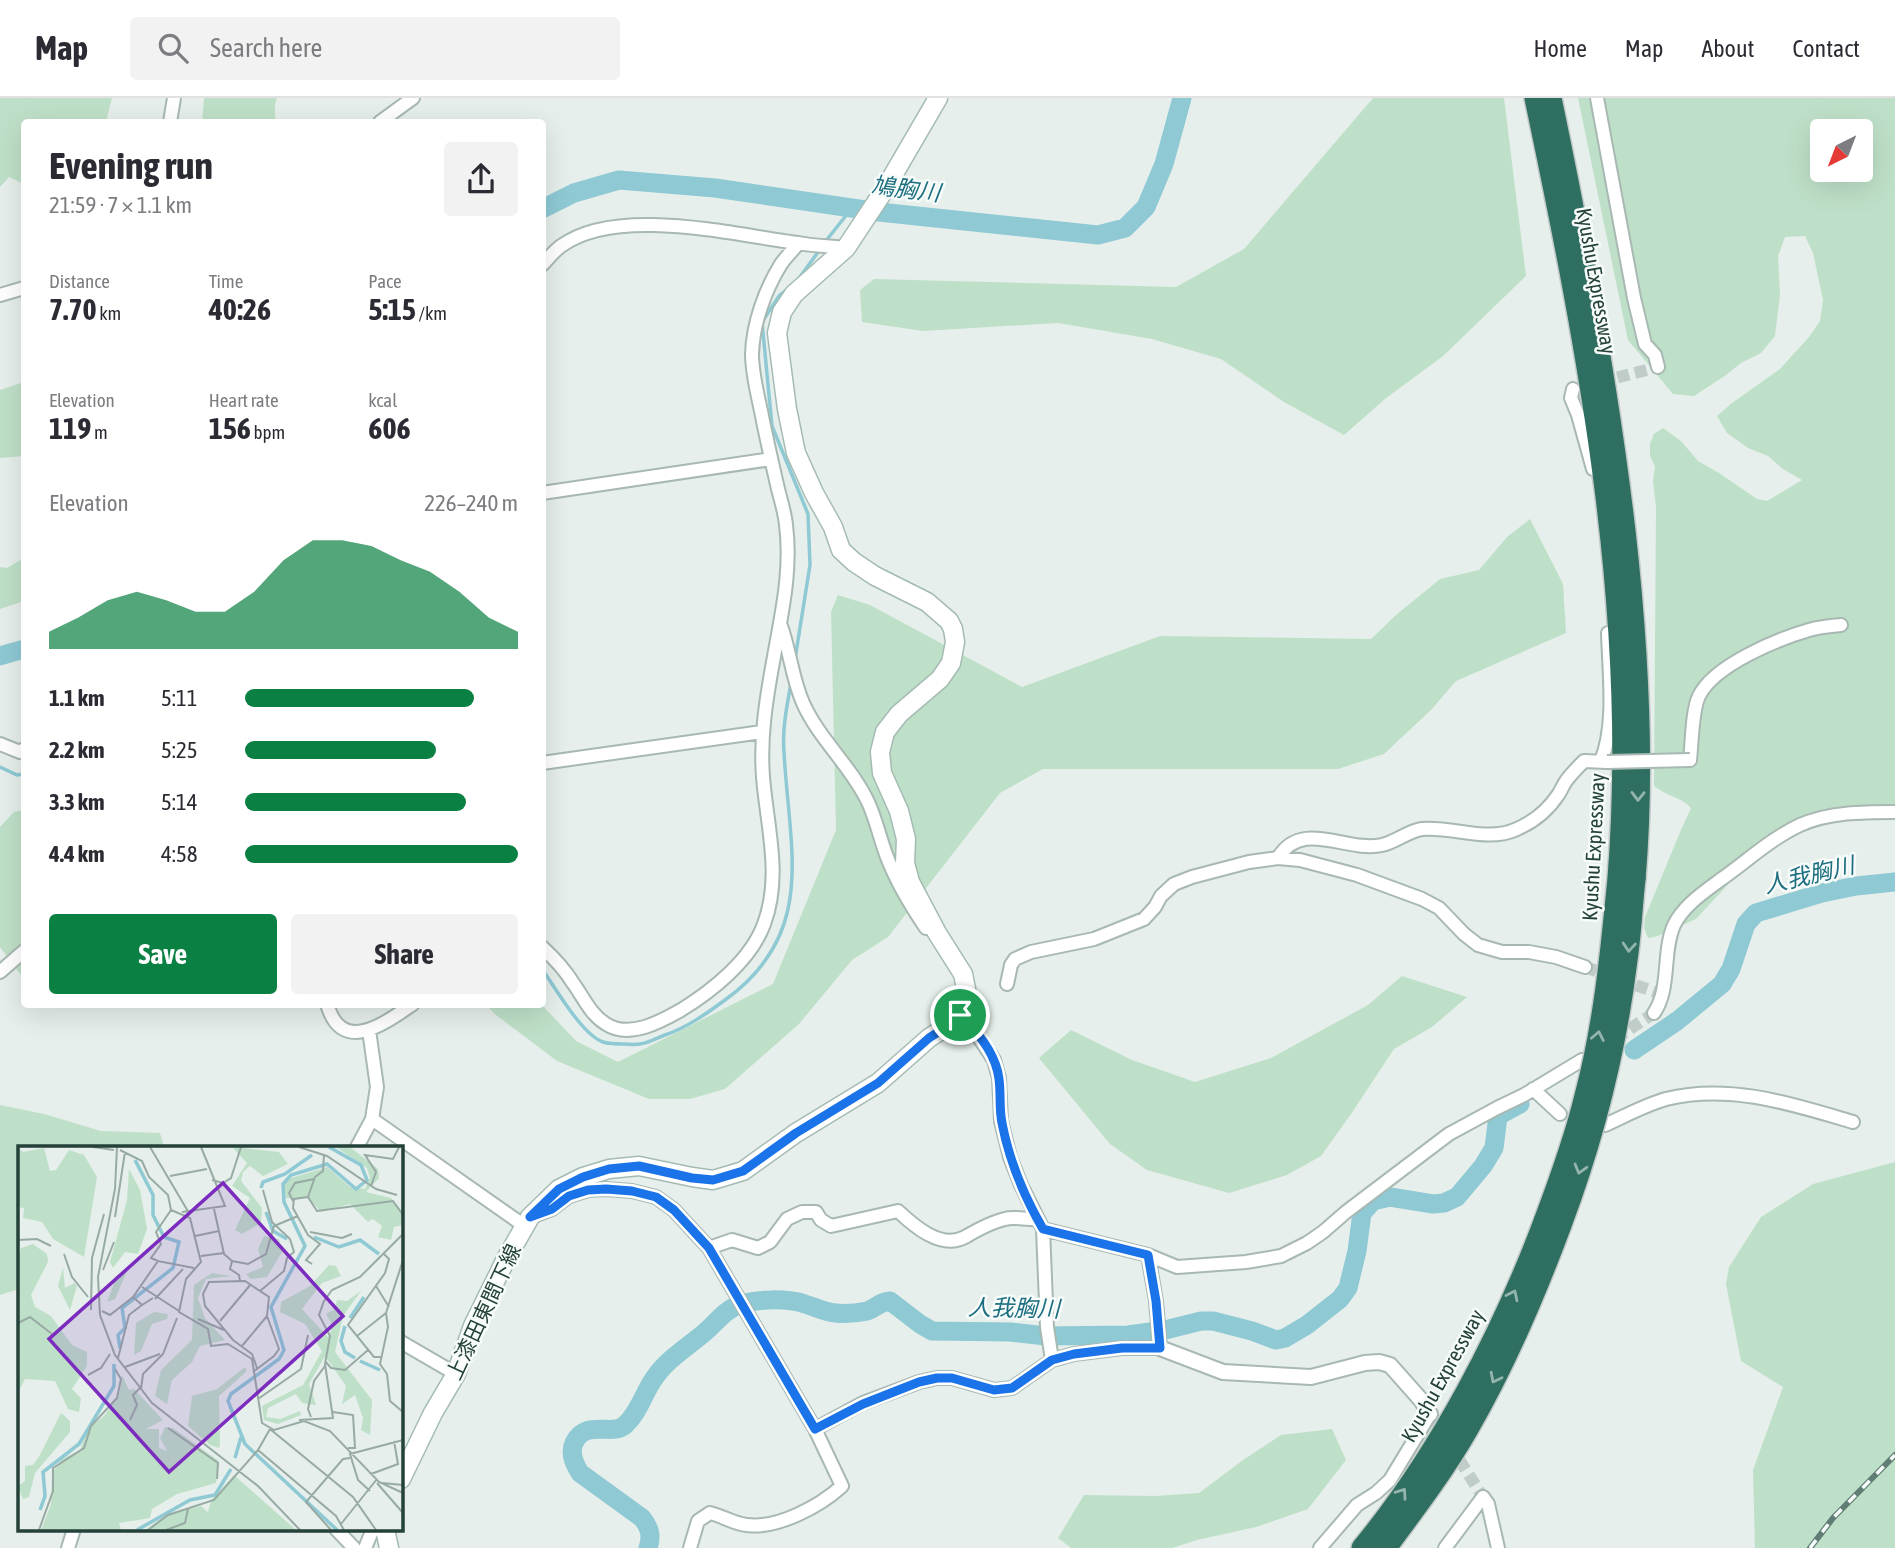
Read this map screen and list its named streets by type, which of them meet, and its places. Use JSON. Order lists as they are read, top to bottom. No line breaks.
{"streets":{"highway":["Kyushu Expressway"],"main road":["上漆田東間下線"]},"water":["鳩胸川","人我胸川"],"north":"bottom left","page":{"header":"Map","search":"Search here","nav":["Home","Map","About","Contact"],"heading":["Evening run","21:59 · 7 × 1.1 km"],"stats":[["Distance","7.70 km"],["Time","40:26"],["Pace","5:15 /km"],["Elevation","119 m"],["Heart rate","156 bpm"],["kcal","606"]],"chart":["Elevation","226–240 m"],"list":[{"name":"1.1 km","note":"5:11"},{"name":"2.2 km","note":"5:25"},{"name":"3.3 km","note":"5:14"},{"name":"4.4 km","note":"4:58"}],"buttons":["Save","Share"]}}
